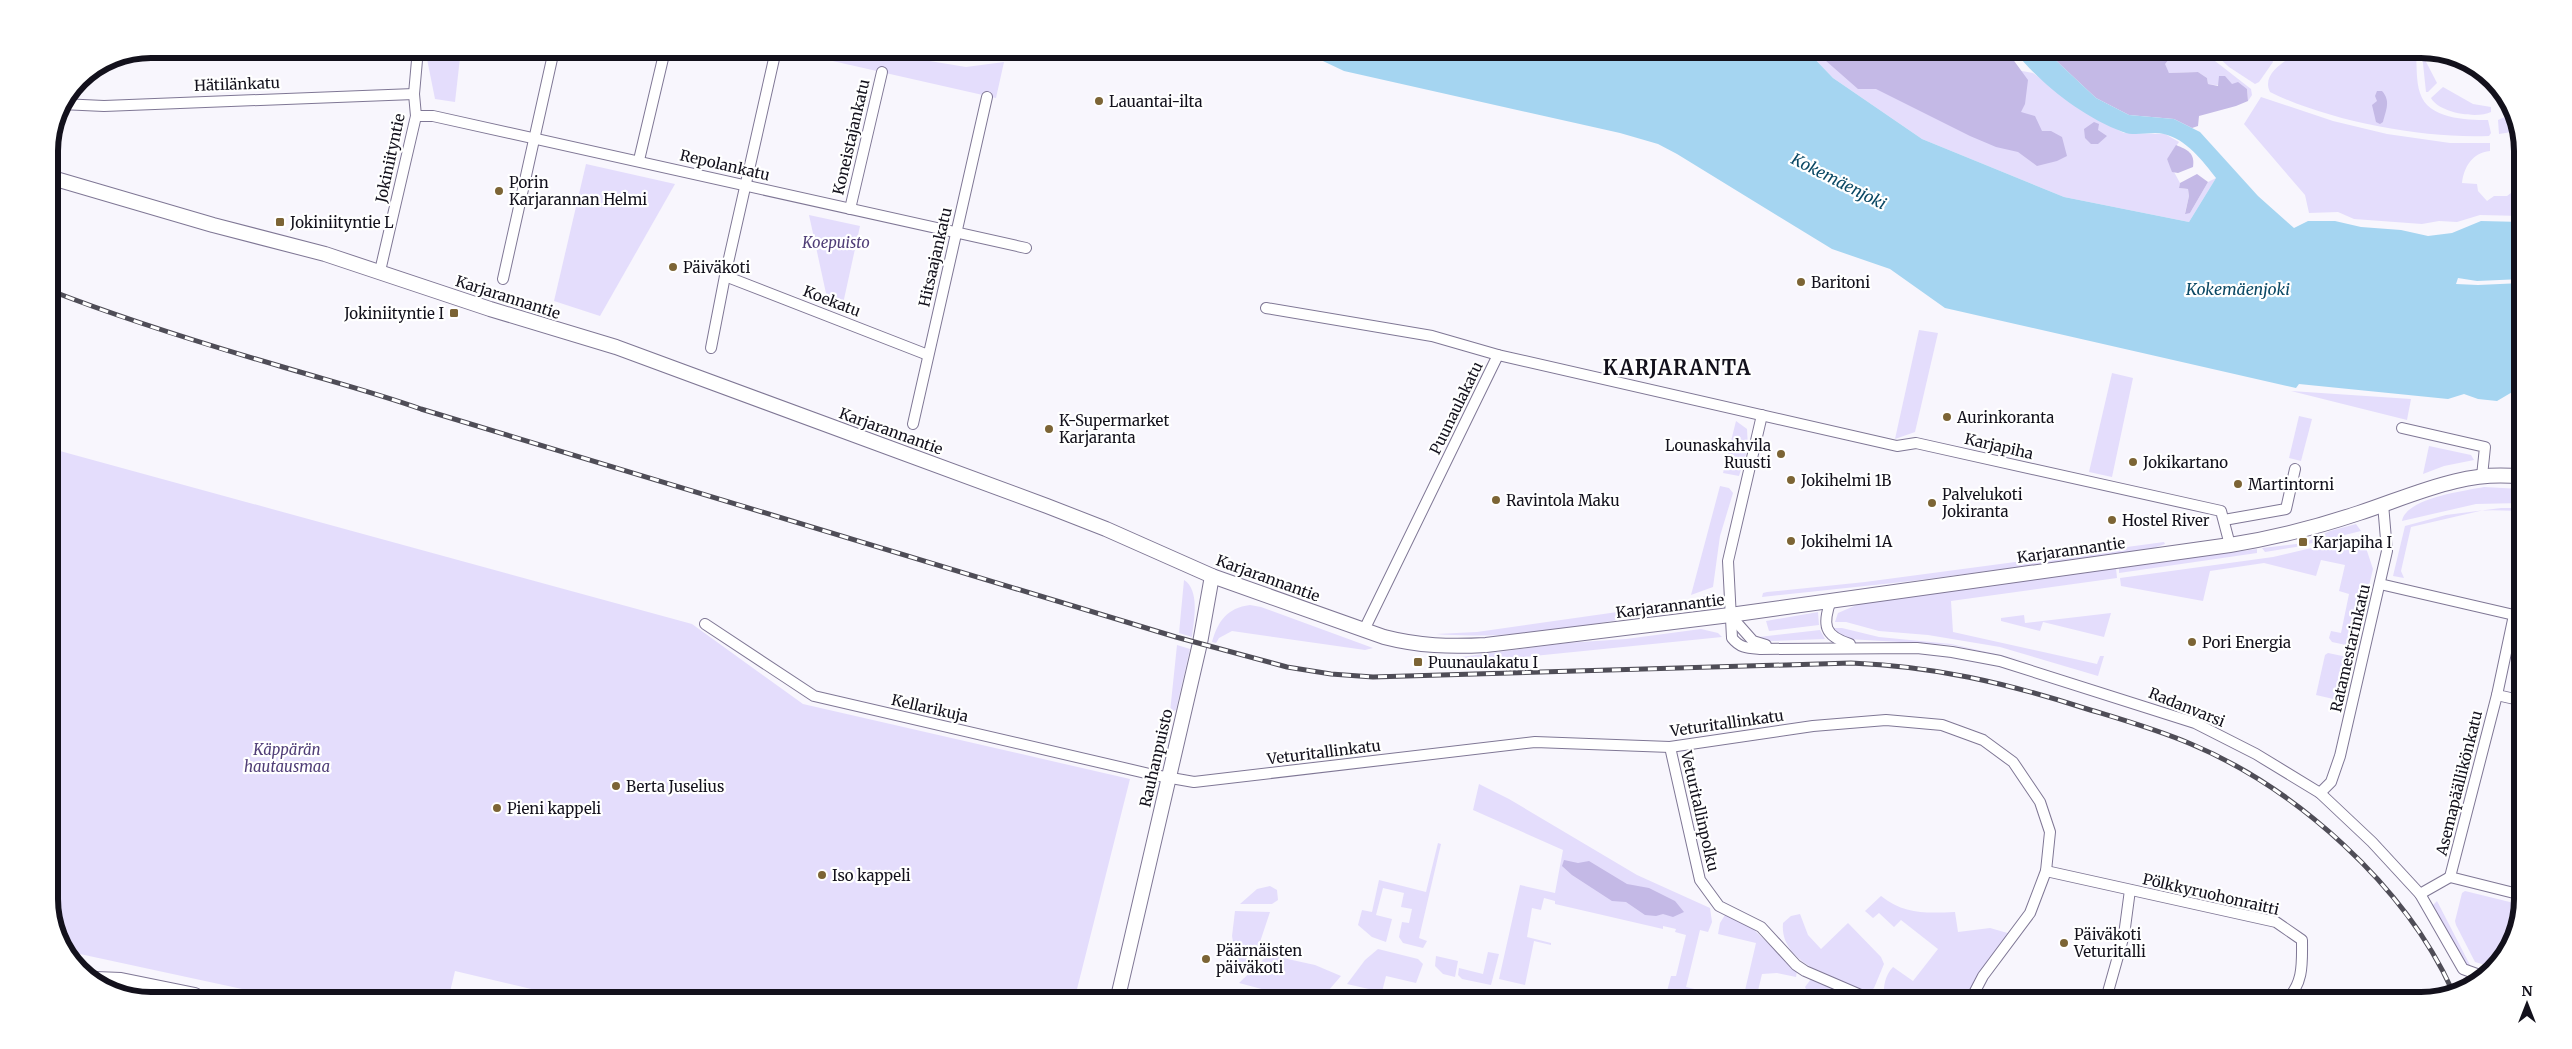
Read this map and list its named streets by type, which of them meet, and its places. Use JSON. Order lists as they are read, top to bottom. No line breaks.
{"streets":{"main road":["Karjarannantie","Rauhanpuisto"],"street":["Hätilänkatu","Koneistajankatu","Jokiniityntie","Repolankatu","Hitsaajankatu","Koekatu","Puunaulakatu","Karjapiha","Ratamestarinkatu","Radanvarsi","Kellarikuja","Veturitallinkatu","Asemapäällikönkatu","Veturitallinpolku","Pölkkyruohonraitti"]},"crossings":[["Hätilänkatu","Jokiniityntie"],["Koneistajankatu","Repolankatu"],["Jokiniityntie","Repolankatu"],["Jokiniityntie","Karjarannantie"],["Repolankatu","Hitsaajankatu"],["Hitsaajankatu","Koekatu"],["Karjarannantie","Puunaulakatu"],["Karjarannantie","Ratamestarinkatu"],["Karjarannantie","Radanvarsi"],["Karjarannantie","Rauhanpuisto"],["Puunaulakatu","Karjapiha"],["Ratamestarinkatu","Radanvarsi"],["Kellarikuja","Veturitallinkatu"],["Kellarikuja","Rauhanpuisto"],["Veturitallinkatu","Rauhanpuisto"],["Veturitallinkatu","Veturitallinpolku"],["Veturitallinkatu","Pölkkyruohonraitti"]],"districts":["KARJARANTA"],"water":["Kokemäenjoki"],"parks":["Koepuisto","Käppärän hautausmaa"],"places":{"other":["Lauantai-ilta","Porin Karjarannan Helmi","Päiväkoti","Baritoni","Aurinkoranta","K-Supermarket Karjaranta","Lounaskahvila Ruusti","Jokikartano","Jokihelmi 1B","Martintorni","Ravintola Maku","Palvelukoti Jokiranta","Hostel River","Jokihelmi 1A","Pori Energia","Berta Juselius","Pieni kappeli","Iso kappeli","Päiväkoti Veturitalli","Päärnäisten päiväkoti"],"transit":["Jokiniityntie L","Jokiniityntie I","Karjapiha I","Puunaulakatu I"]},"north":"top"}
